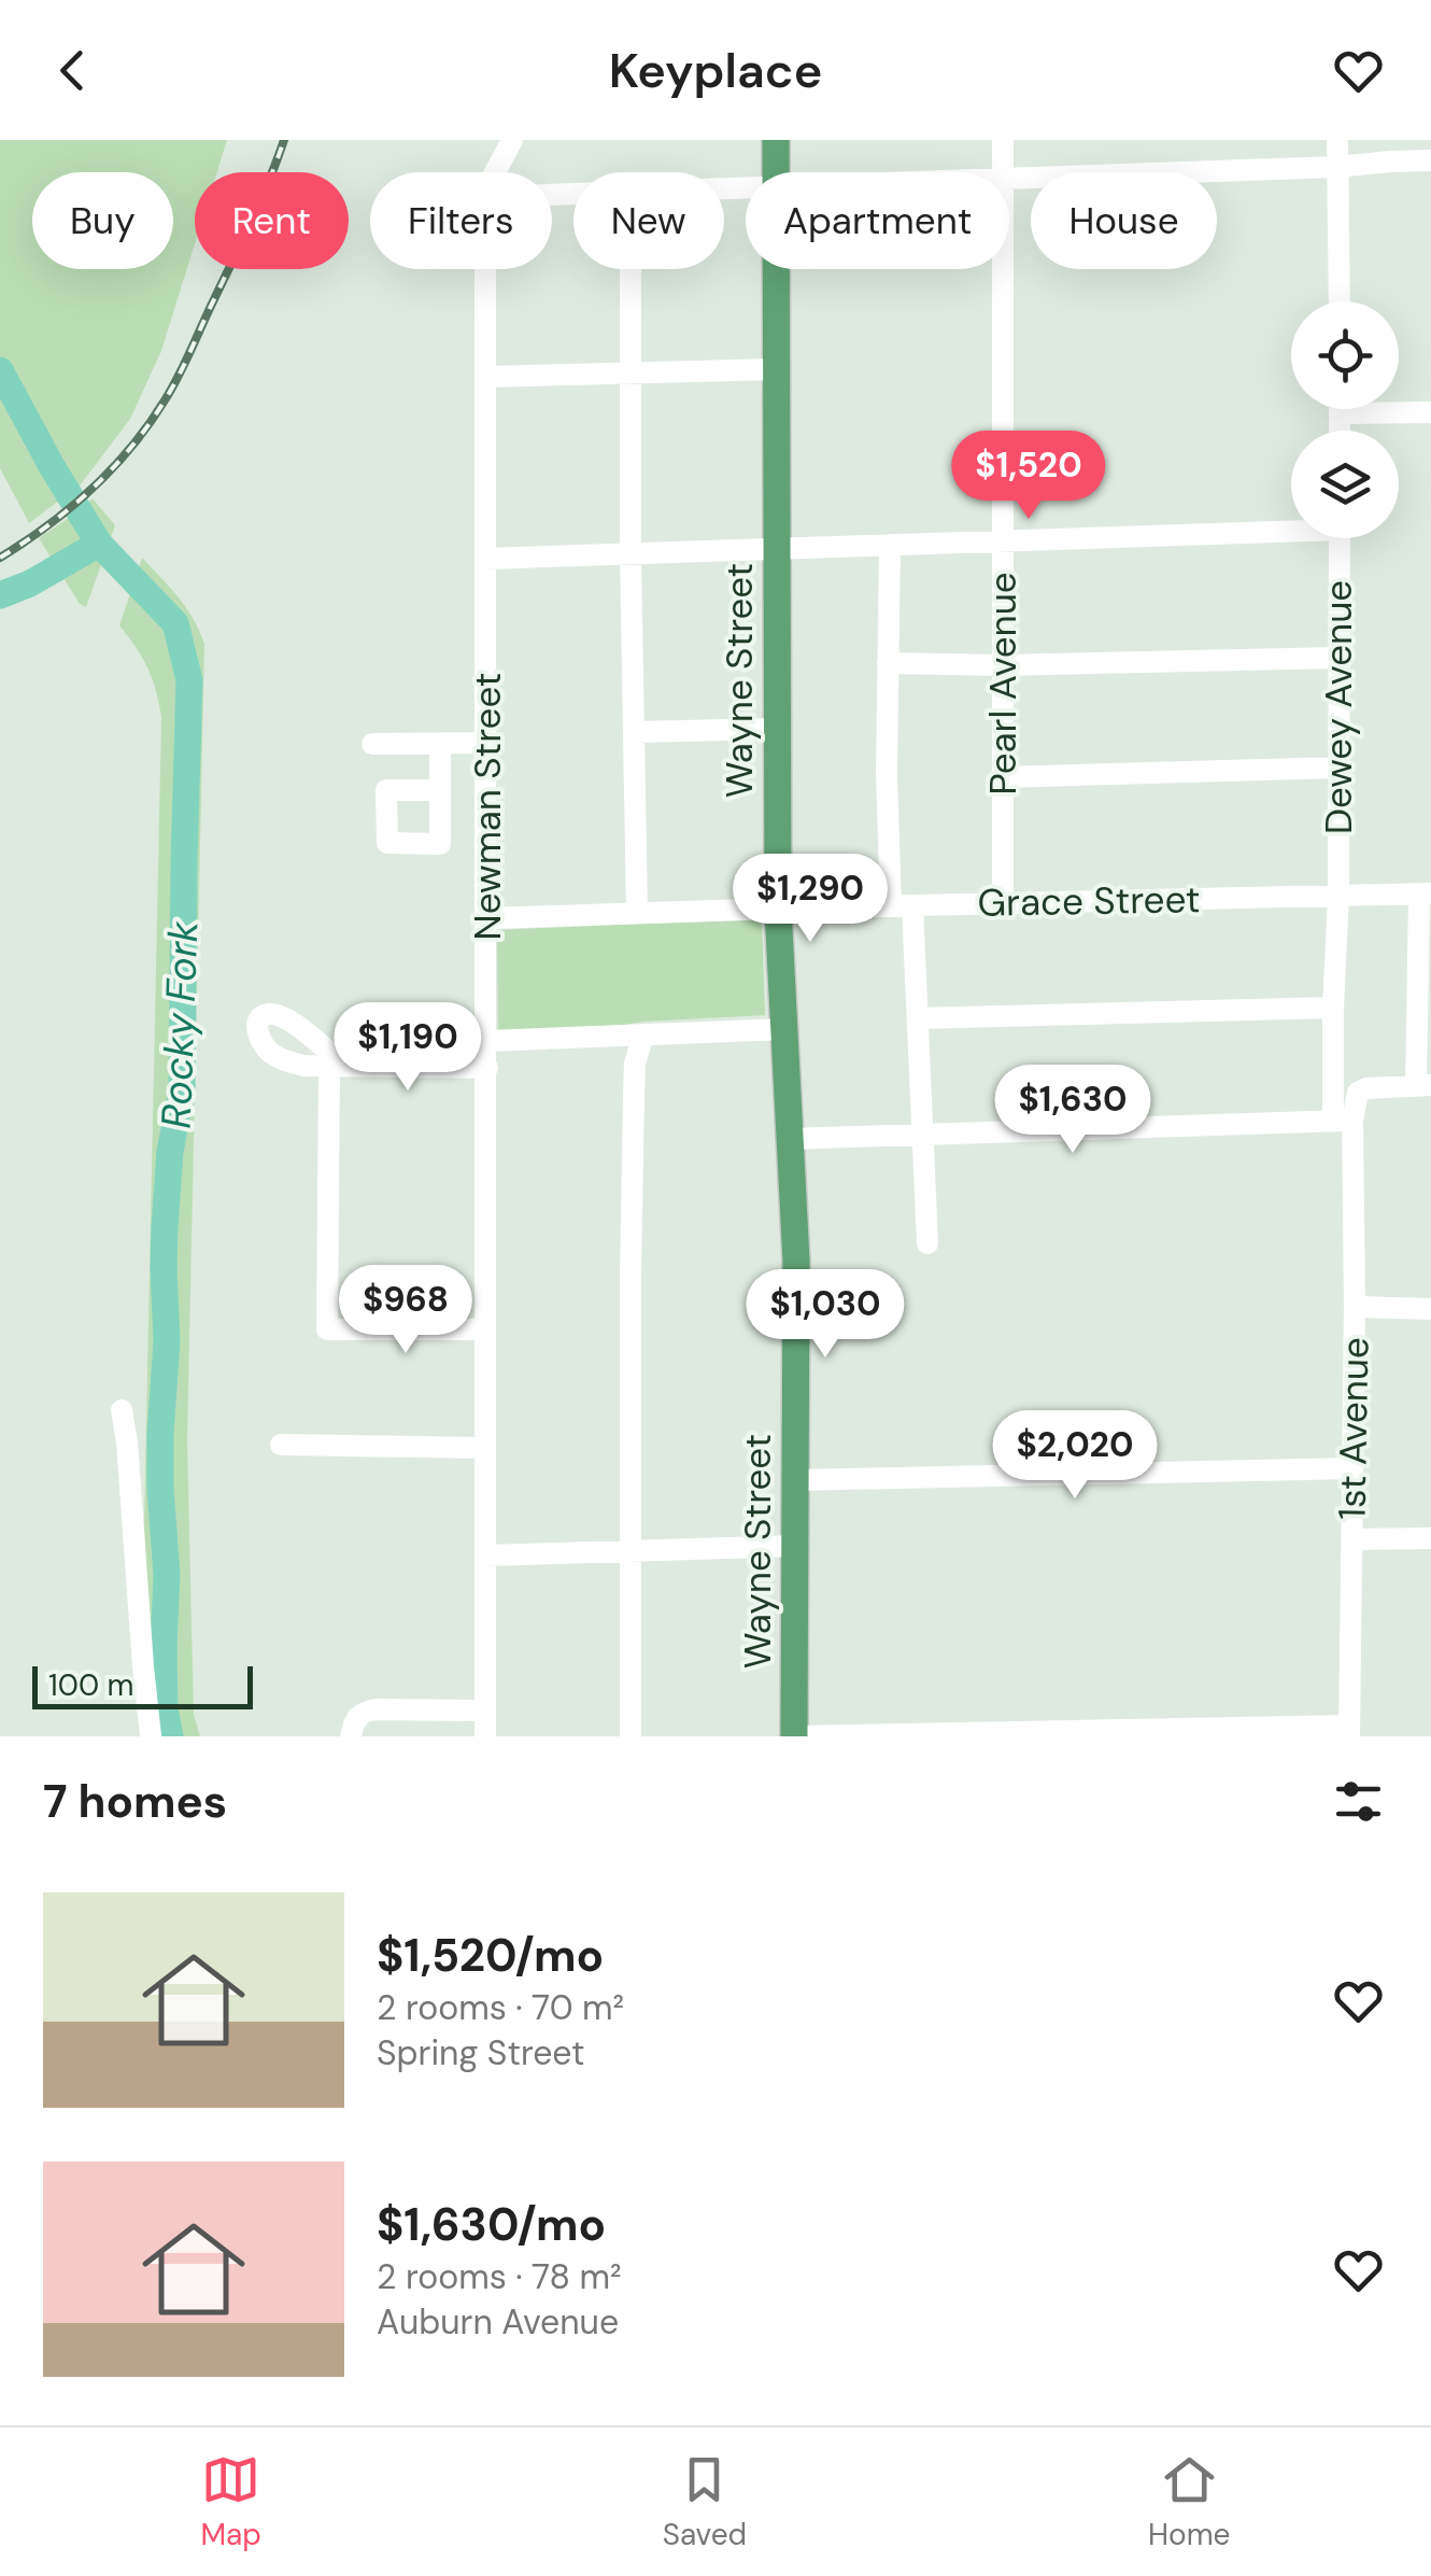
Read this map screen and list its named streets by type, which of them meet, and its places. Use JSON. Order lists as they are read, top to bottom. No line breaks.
{"streets":{"main road":["Wayne Street"],"street":["Pearl Avenue","Dewey Avenue","Newman Street","Grace Street","1st Avenue"]},"crossings":[["Wayne Street","Grace Street"],["Pearl Avenue","Grace Street"],["Dewey Avenue","Grace Street"],["Dewey Avenue","1st Avenue"],["Newman Street","Grace Street"]],"water":["Rocky Fork"],"scale_bar":"100 m","page":{"header":"Keyplace","chip":["Buy","Rent","Filters","New","Apartment","House"],"price":["$1,520","$1,290","$1,190","$1,630","$968","$1,030","$2,020"],"scale":"100 m","heading":"7 homes","list":[{"name":"$1,520/mo","note":"2 rooms · 70 m² · Spring Street"},{"name":"$1,630/mo","note":"2 rooms · 78 m² · Auburn Avenue"}],"tabs":["Map","Saved","Home"]}}
